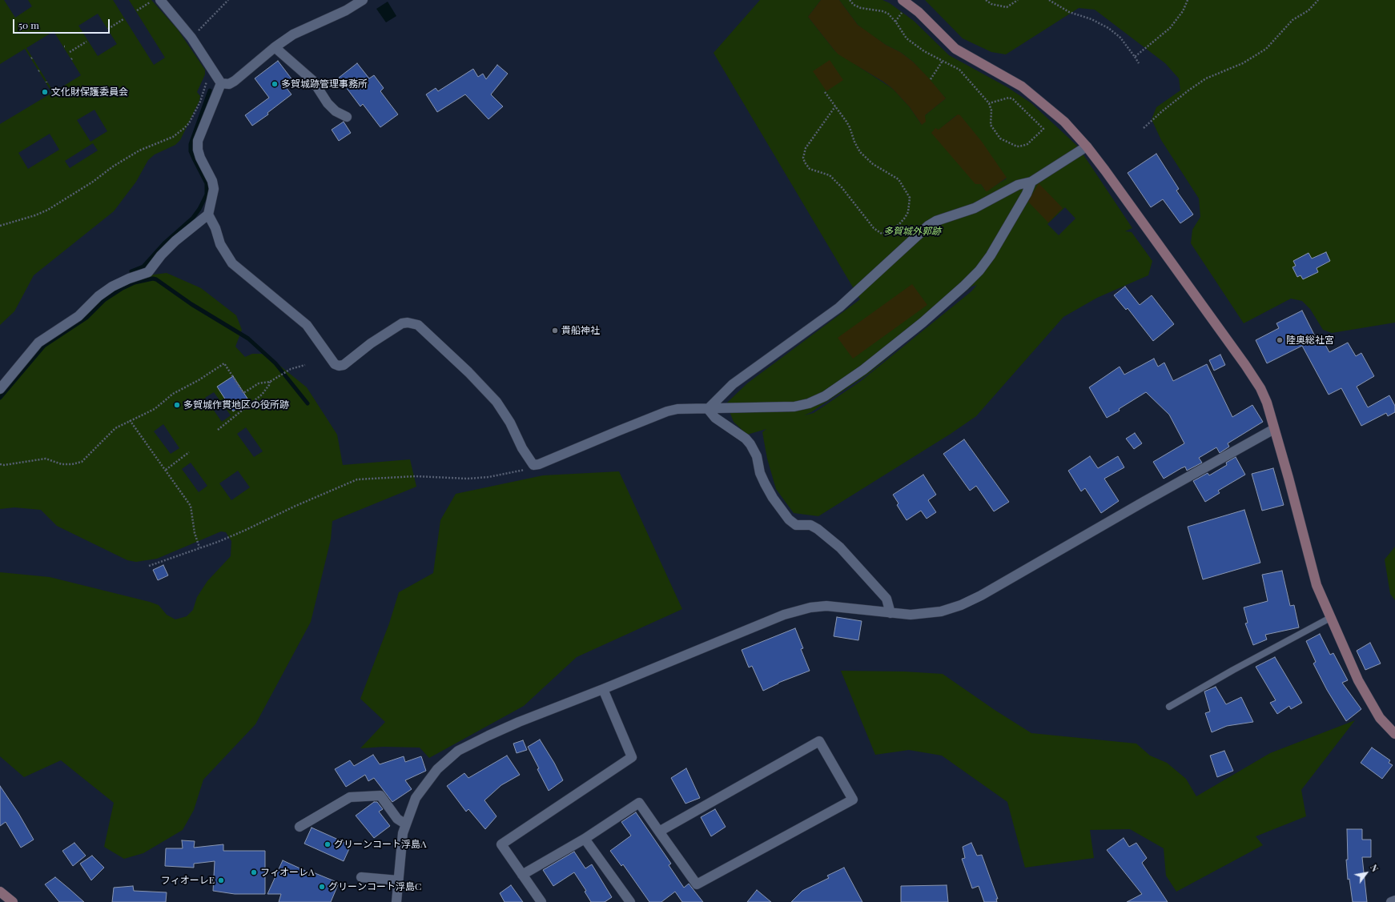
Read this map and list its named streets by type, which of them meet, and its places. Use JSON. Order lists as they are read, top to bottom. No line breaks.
{"parks":["多賀城外郭跡"],"places":["多賀城跡管理事務所","文化財保護委員会","貴船神社","陸奥総社宮","多賀城作貫地区の役所跡","グリーンコート浮島A","フィオーレA","フィオーレE","グリーンコート浮島C"],"scale_bar":"50 m","north":"top right"}
